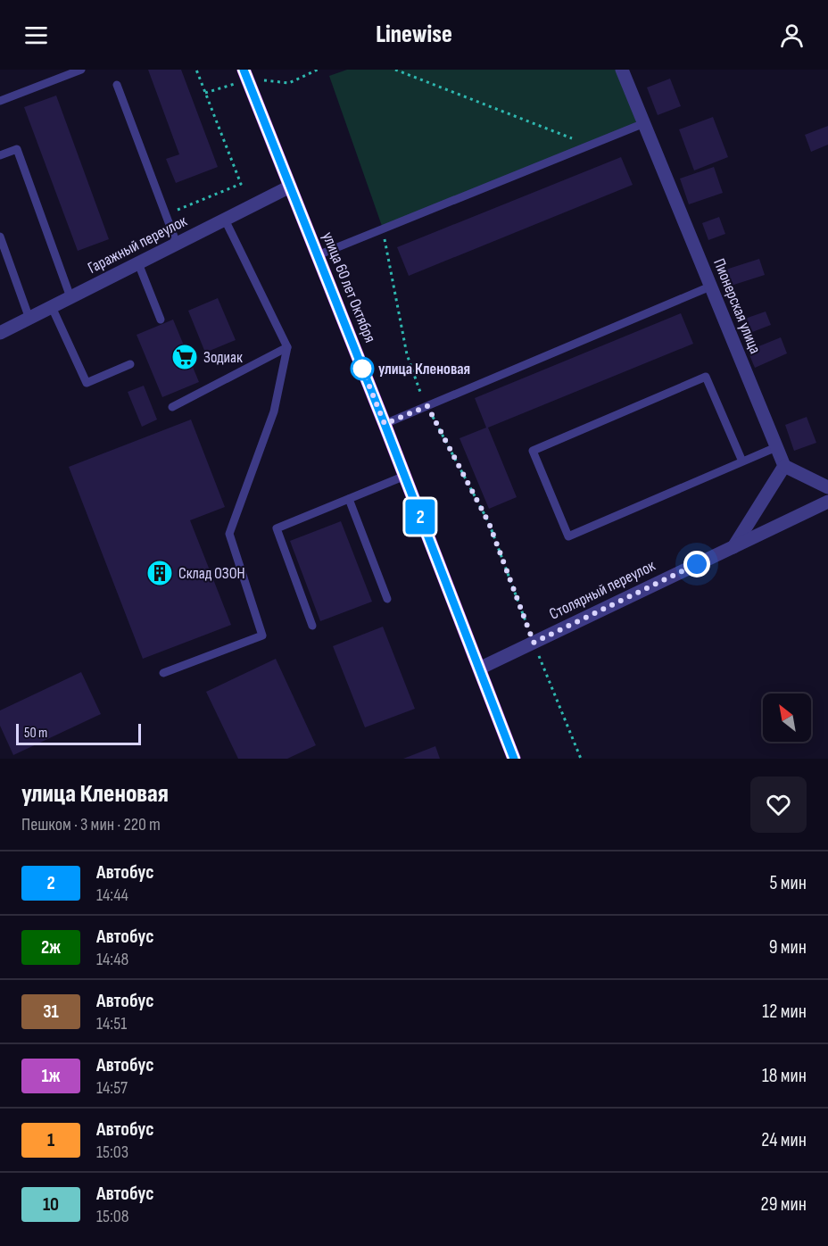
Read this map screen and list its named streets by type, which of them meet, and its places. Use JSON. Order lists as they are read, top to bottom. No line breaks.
{"streets":{"main road":["улица 60 лет Октября"],"street":["Гаражный переулок","Пионерская улица","Столярный переулок"]},"crossings":[["Гаражный переулок","улица 60 лет Октября"],["улица 60 лет Октября","Столярный переулок"]],"places":{"supermarket":["Зодиак"],"other":["улица Кленовая"],"building":["Склад ОЗОН"]},"lines":["bus line 2"],"scale_bar":"50 m","north":"top left","page":{"header":"Linewise","on_map":"2","scale":"50 m","heading":["улица Кленовая","Пешком · 3 мин · 220 m"],"list":[{"mark":"2","name":"Автобус","note":"14:44","value":"5 мин"},{"mark":"2ж","name":"Автобус","note":"14:48","value":"9 мин"},{"mark":"31","name":"Автобус","note":"14:51","value":"12 мин"},{"mark":"1ж","name":"Автобус","note":"14:57","value":"18 мин"},{"mark":"1","name":"Автобус","note":"15:03","value":"24 мин"},{"mark":"10","name":"Автобус","note":"15:08","value":"29 мин"}]}}
